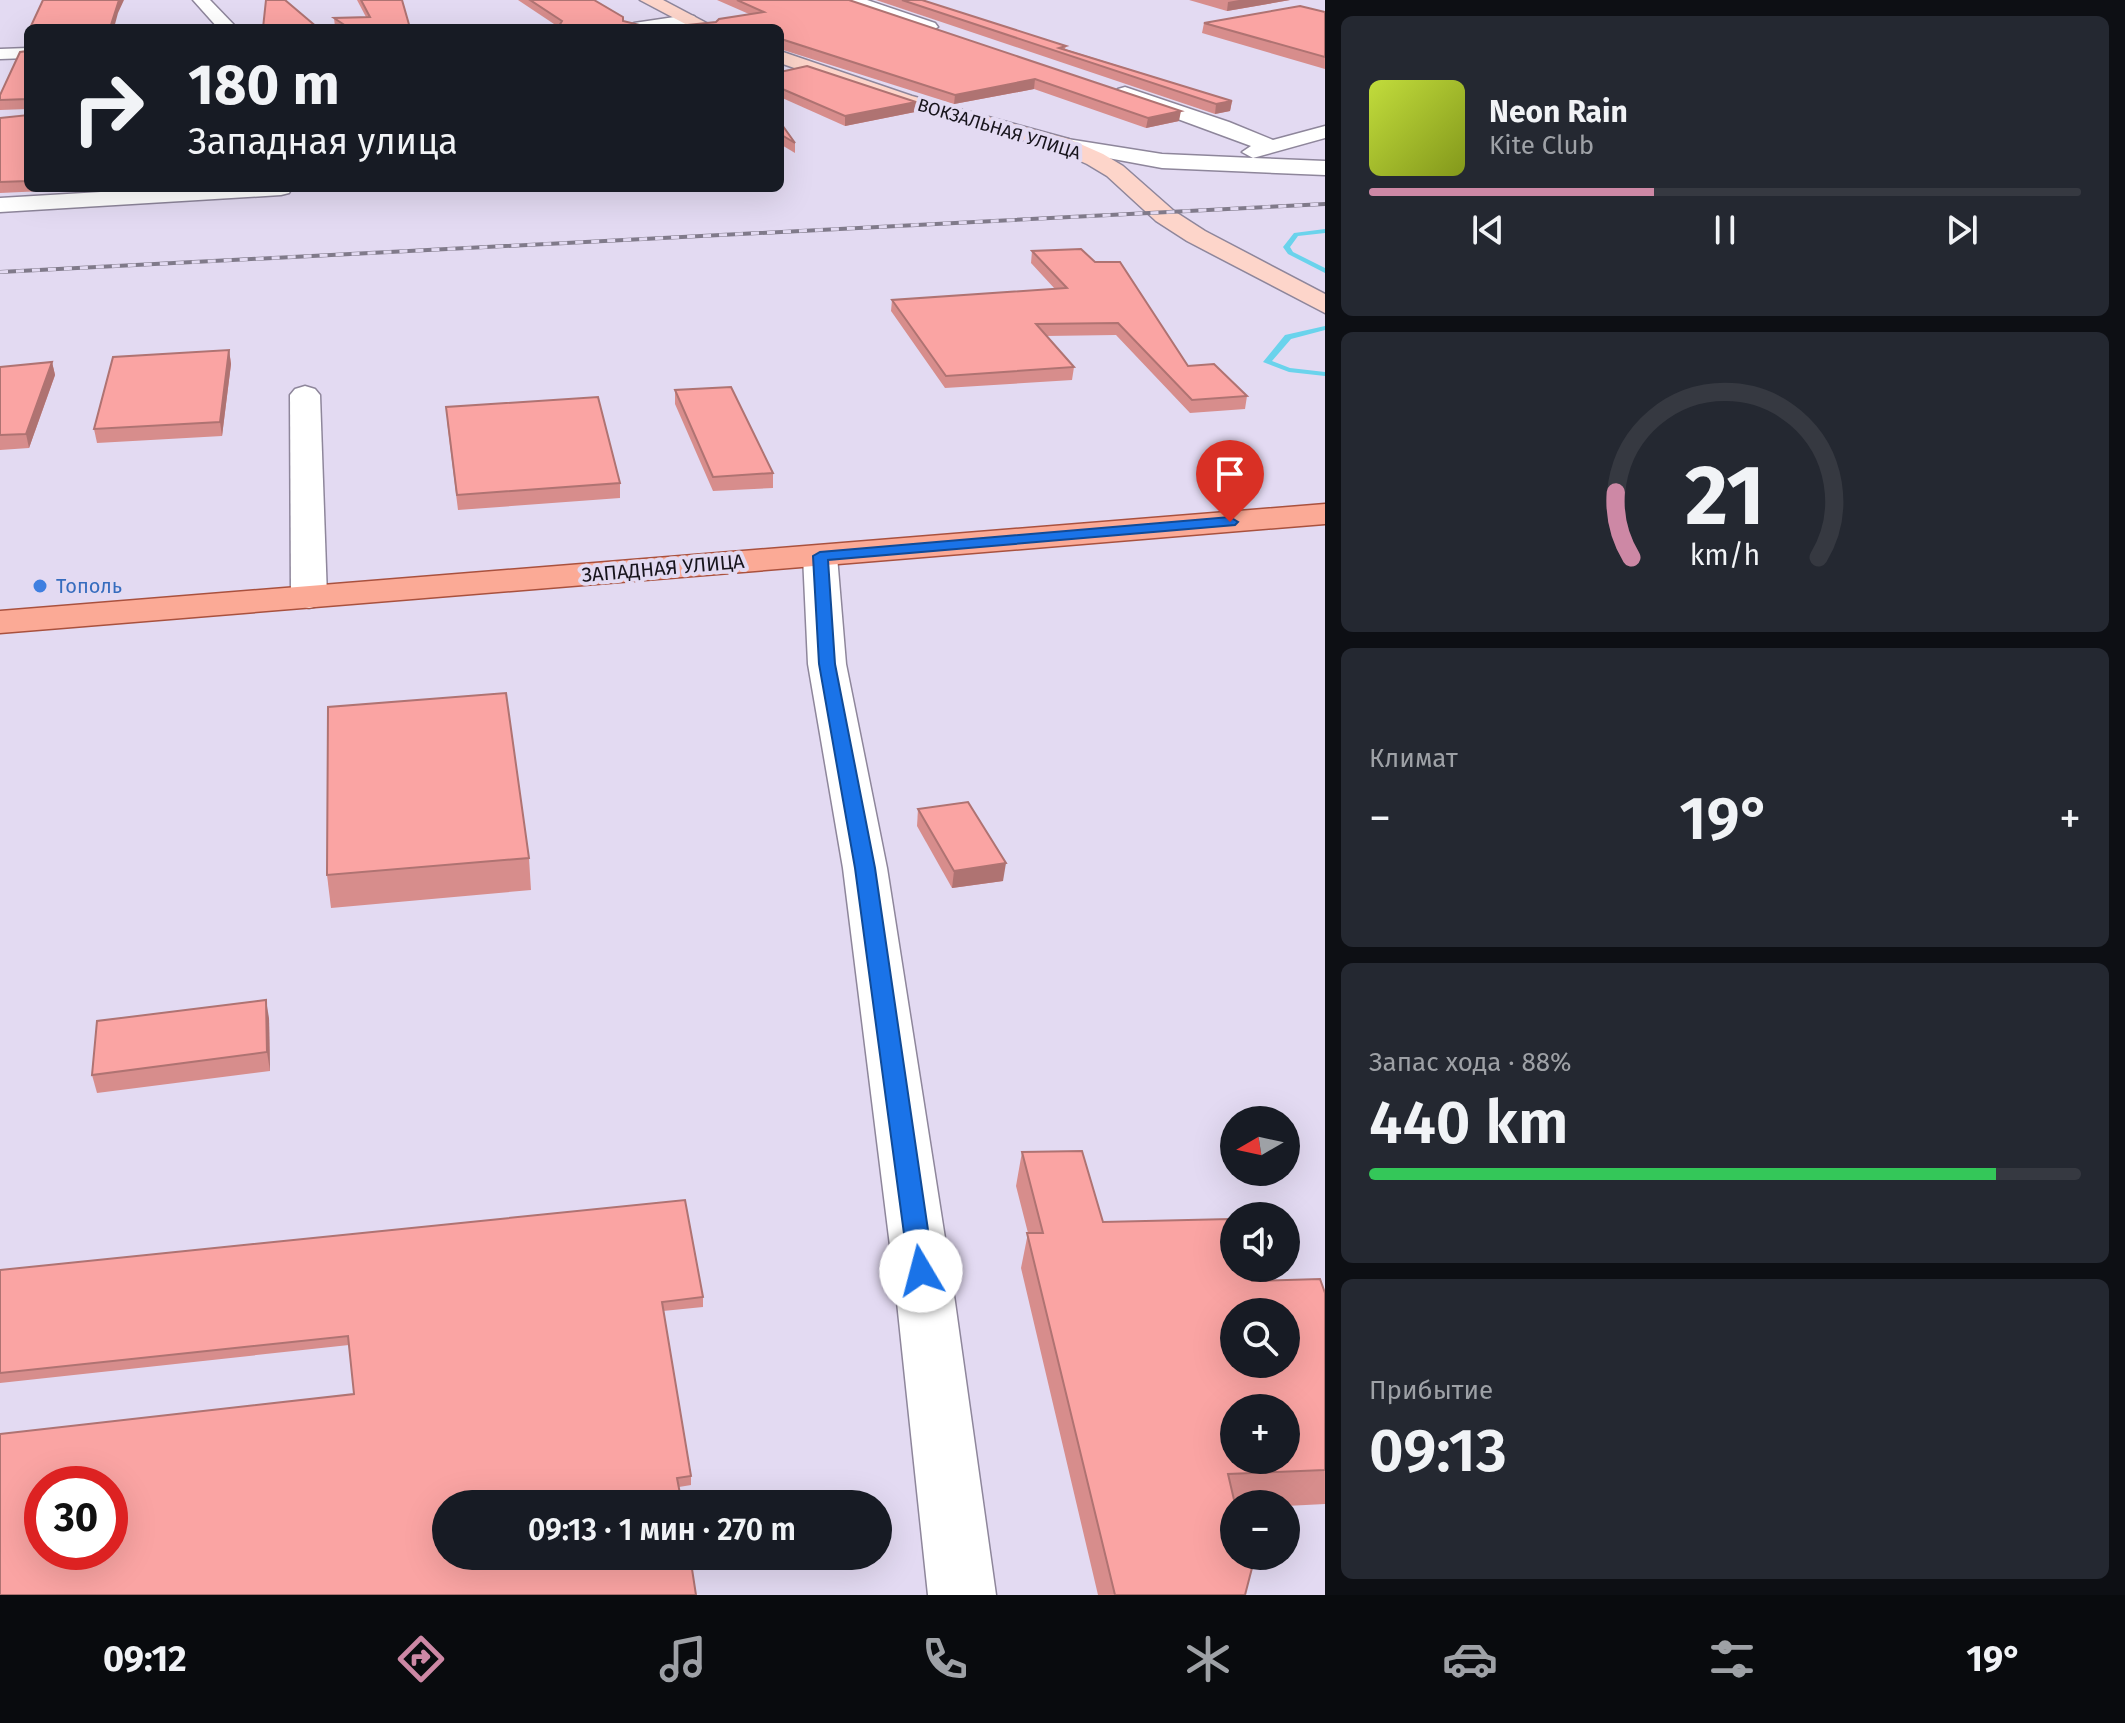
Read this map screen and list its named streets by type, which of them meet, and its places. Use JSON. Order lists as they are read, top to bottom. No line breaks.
{"streets":{"main road":["ВОКЗАЛЬНАЯ УЛИЦА","ЗАПАДНАЯ УЛИЦА"]},"places":["Тополь"],"north":"left","page":{"turn":["180 m","Западная улица"],"song":["Neon Rain","Kite Club"],"tile":["Климат",["Запас хода · 88%","440 km"],["Прибытие","09:13"]],"heat":["−","19°","+"],"map_buttons":["+","−"],"limit":"30","trip":"09:13 · 1 мин · 270 m","tabs":["09:12","19°"],"gauge":["21","km/h"]}}
